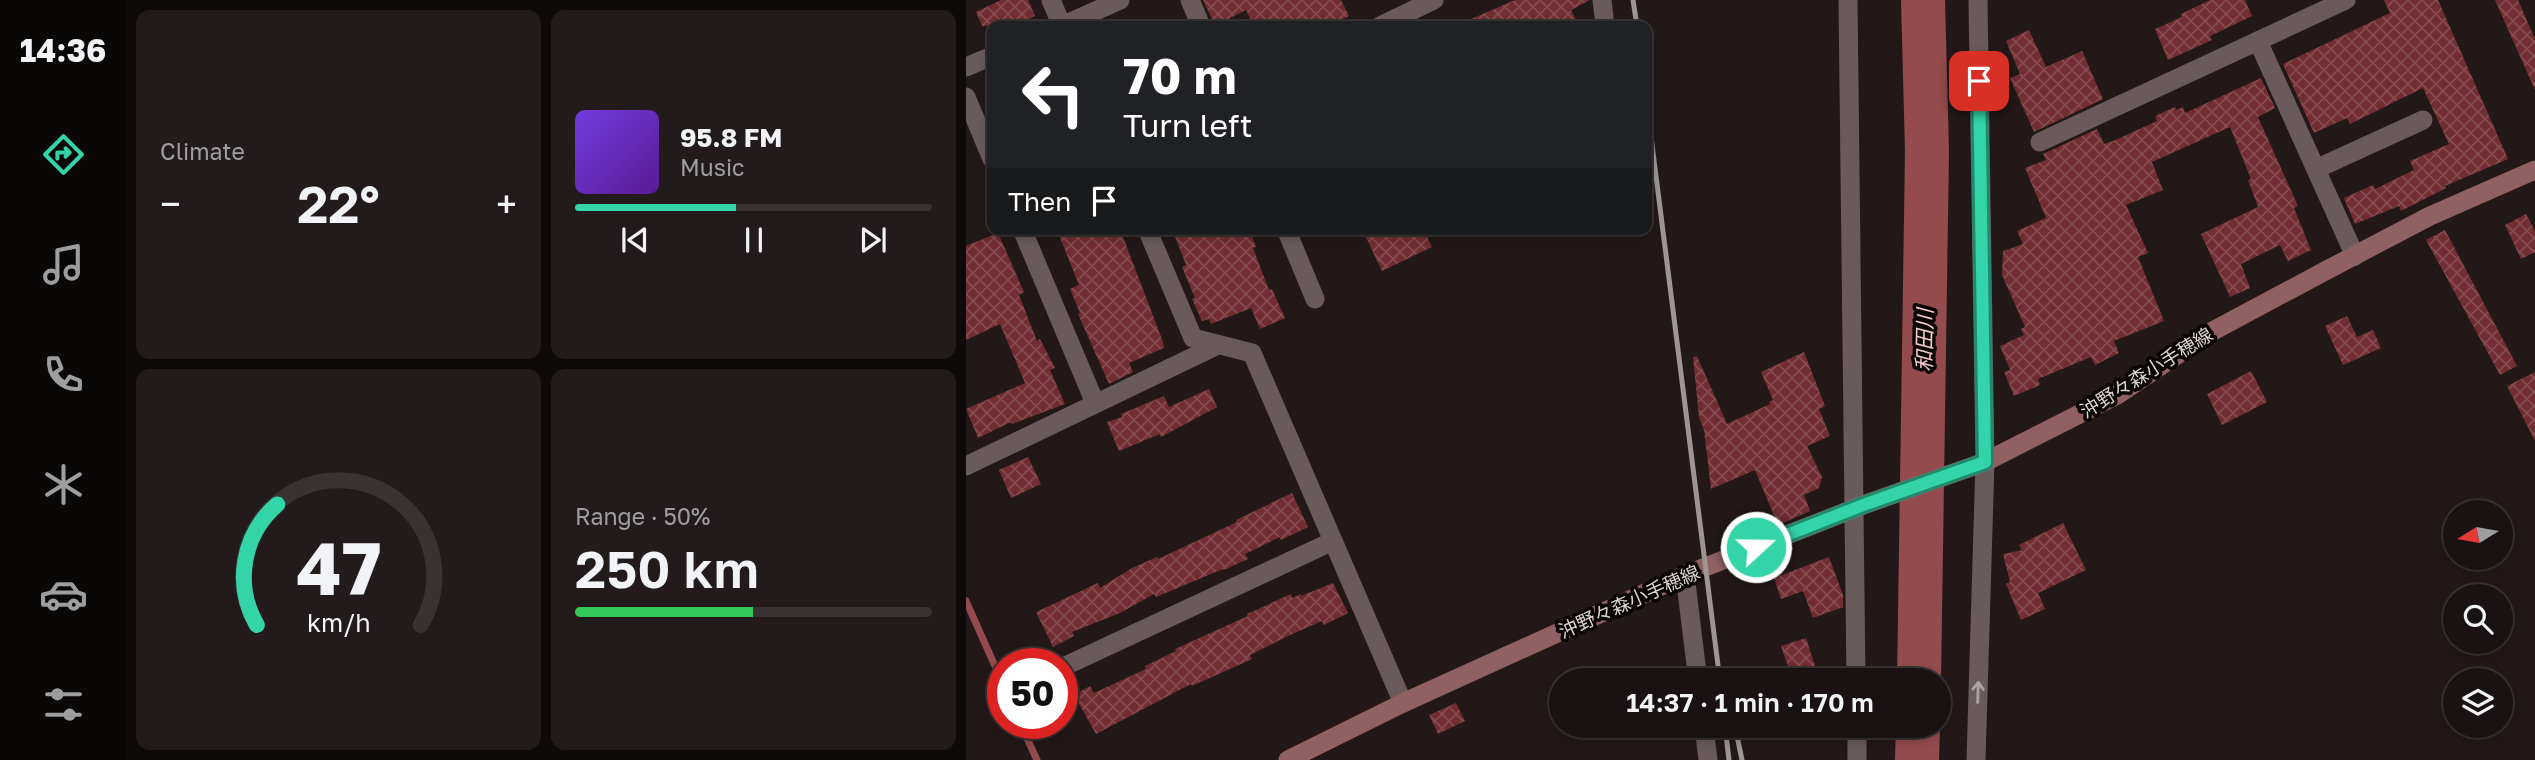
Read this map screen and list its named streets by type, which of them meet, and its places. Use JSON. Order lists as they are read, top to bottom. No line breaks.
{"streets":{"main road":["沖野々森小手穂線"]},"water":["和田川"],"north":"left","page":{"tabs":"14:36","tile":["Climate",["Range · 50%","250 km"]],"turn":["70 m","Turn left"],"song":["95.8 FM","Music"],"then":"Then","heat":["−","22°","+"],"limit":"50","trip":"14:37 · 1 min · 170 m","gauge":["47","km/h"]}}
